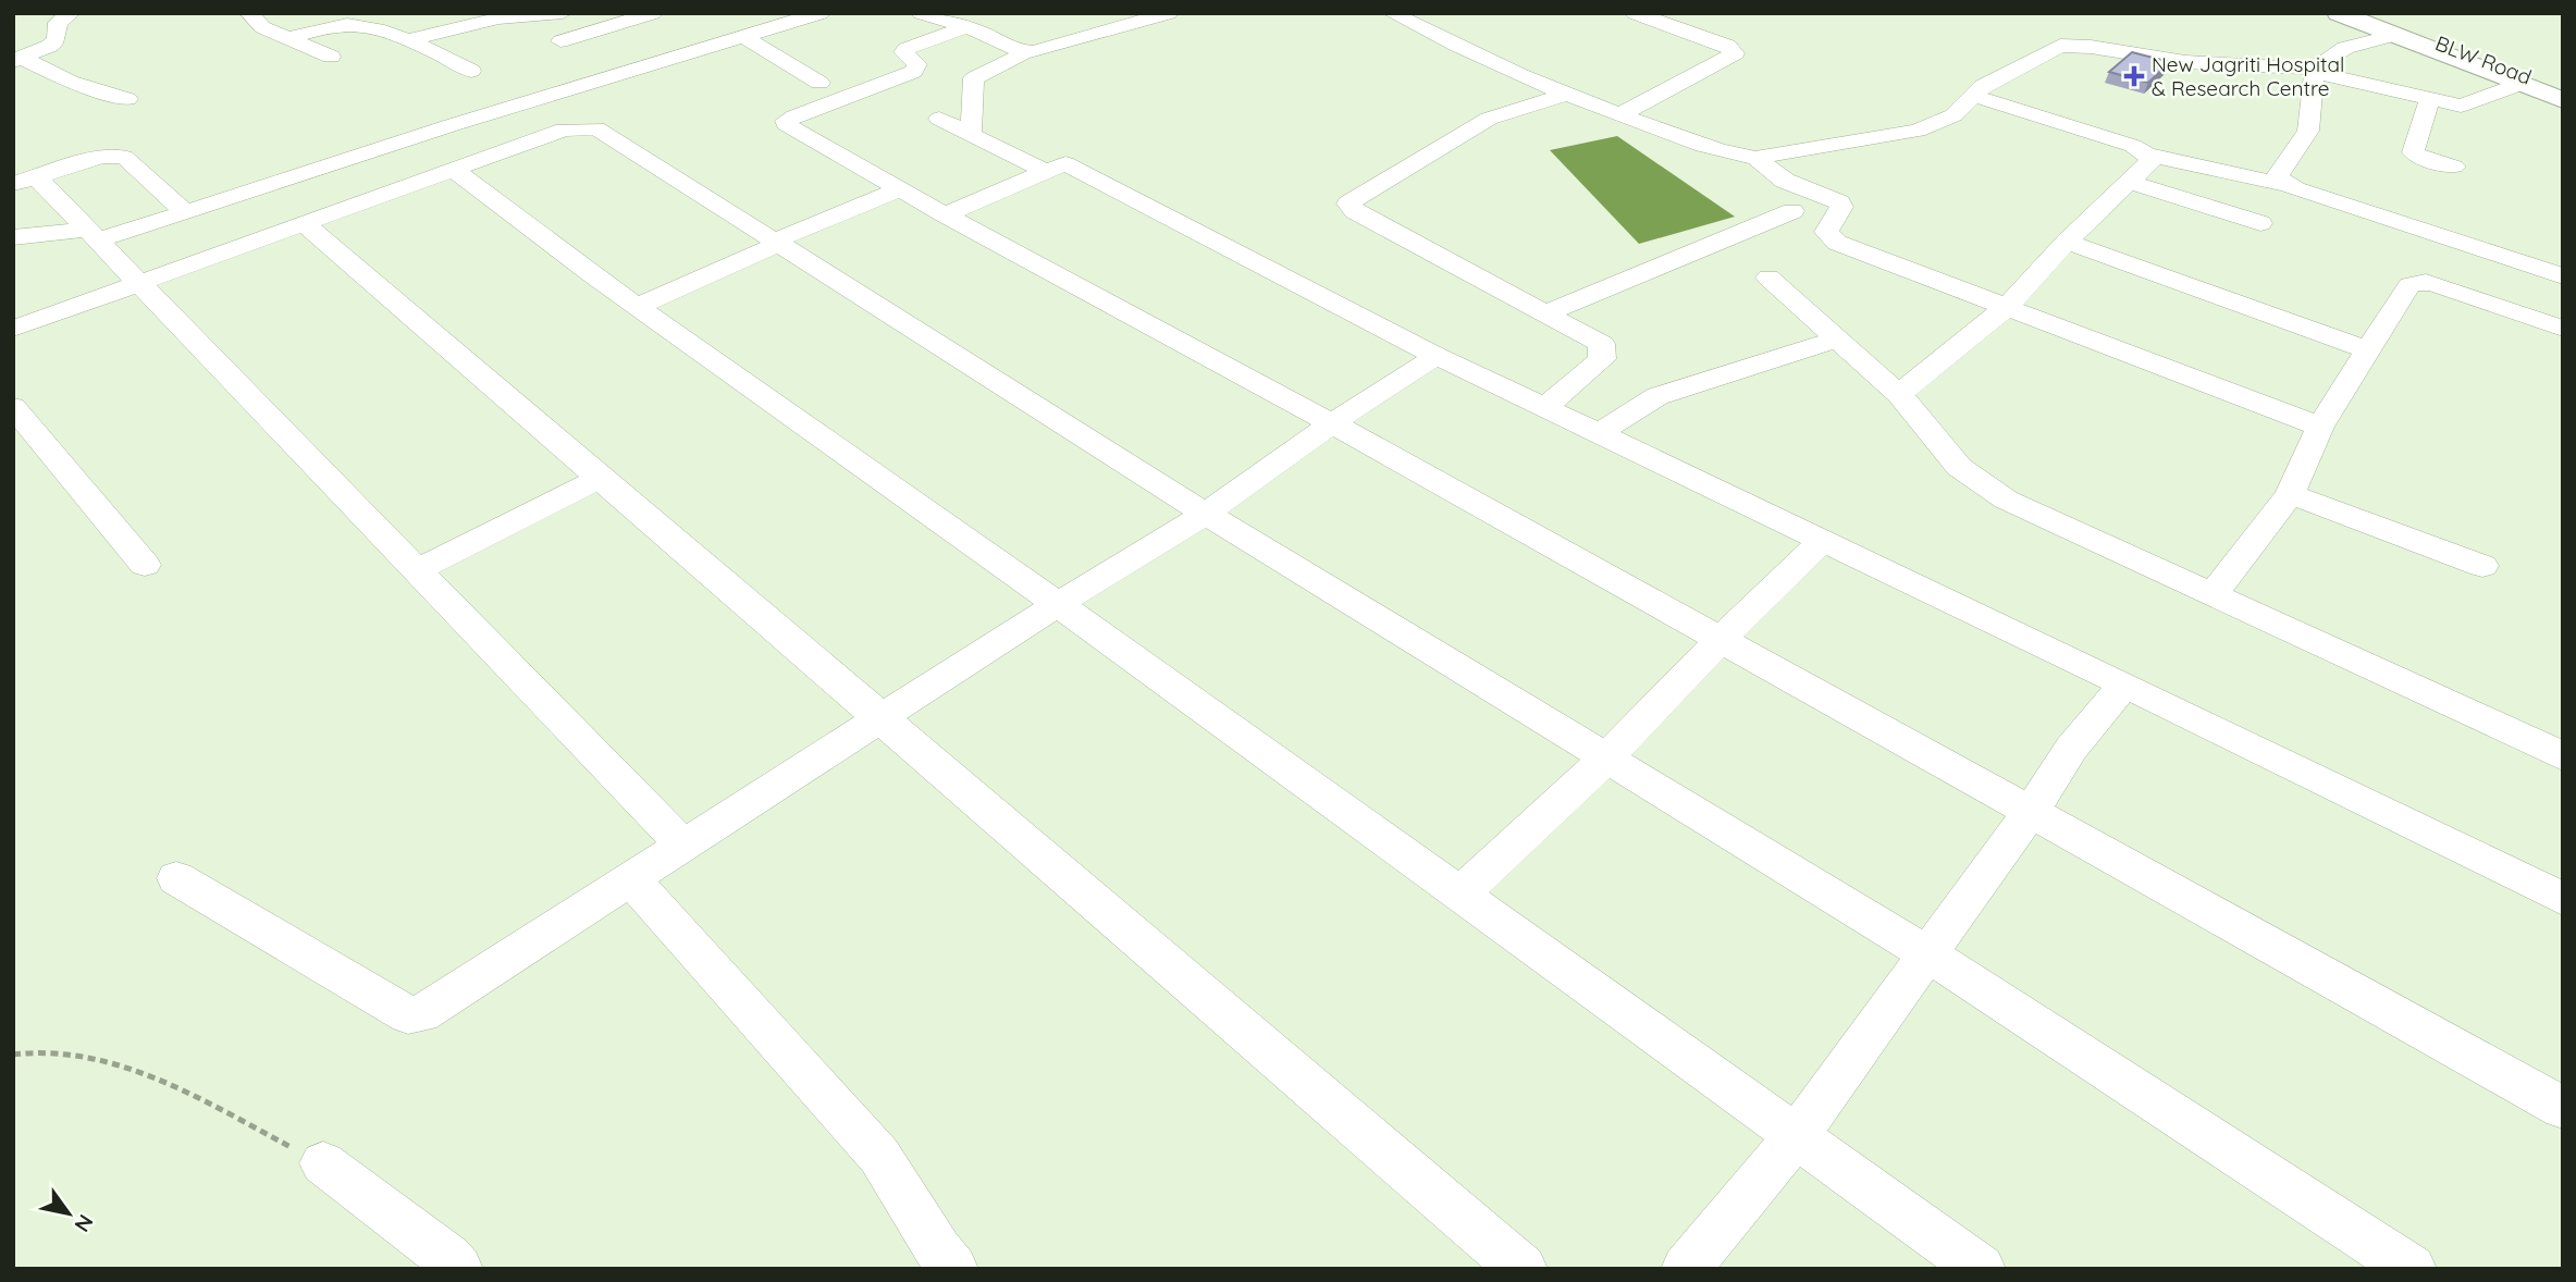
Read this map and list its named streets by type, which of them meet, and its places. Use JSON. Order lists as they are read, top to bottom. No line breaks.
{"streets":{"main road":["BLW Road"]},"places":{"health":["New Jagriti Hospital & Research Centre"]},"north":"bottom right"}
